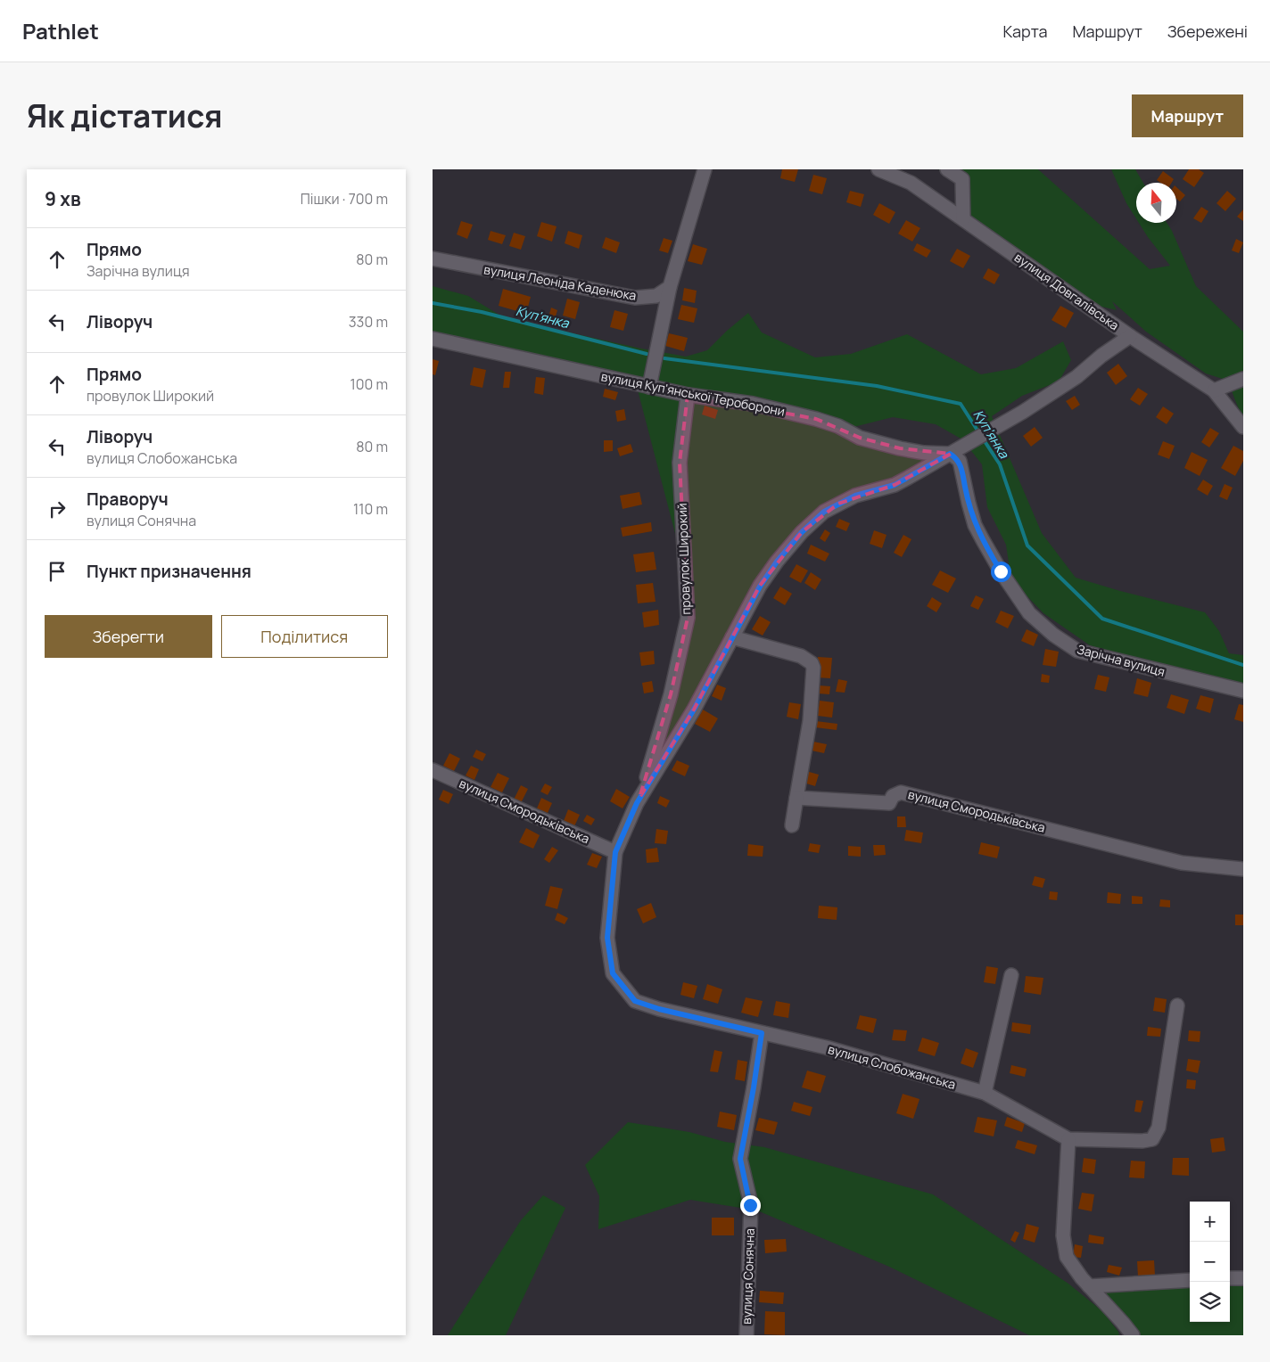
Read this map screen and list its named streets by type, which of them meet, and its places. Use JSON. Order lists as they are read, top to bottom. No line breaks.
{"streets":{"street":["вулиця Леоніда Каденюка","вулиця Довгалівська","вулиця Куп'янської Тероборони","провулок Широкий","Зарічна вулиця","вулиця Смородьківська","вулиця Слобожанська","вулиця Сонячна"]},"crossings":[["вулиця Куп'янської Тероборони","провулок Широкий"],["вулиця Куп'янської Тероборони","Зарічна вулиця"],["вулиця Смородьківська","вулиця Слобожанська"],["вулиця Слобожанська","вулиця Сонячна"]],"water":["Куп'янка"],"north":"top","page":{"header":"Pathlet","nav":["Карта","Маршрут","Збережені"],"title":"Як дістатися","buttons":["Маршрут",["Зберегти","Поділитися"]],"heading":["9 хв","Пішки · 700 m"],"list":[["Прямо","Зарічна вулиця","80 m"],["Ліворуч","330 m"],["Прямо","провулок Широкий","100 m"],["Ліворуч","вулиця Слобожанська","80 m"],["Праворуч","вулиця Сонячна","110 m"],"Пункт призначення"],"map_buttons":["+","−"]}}
